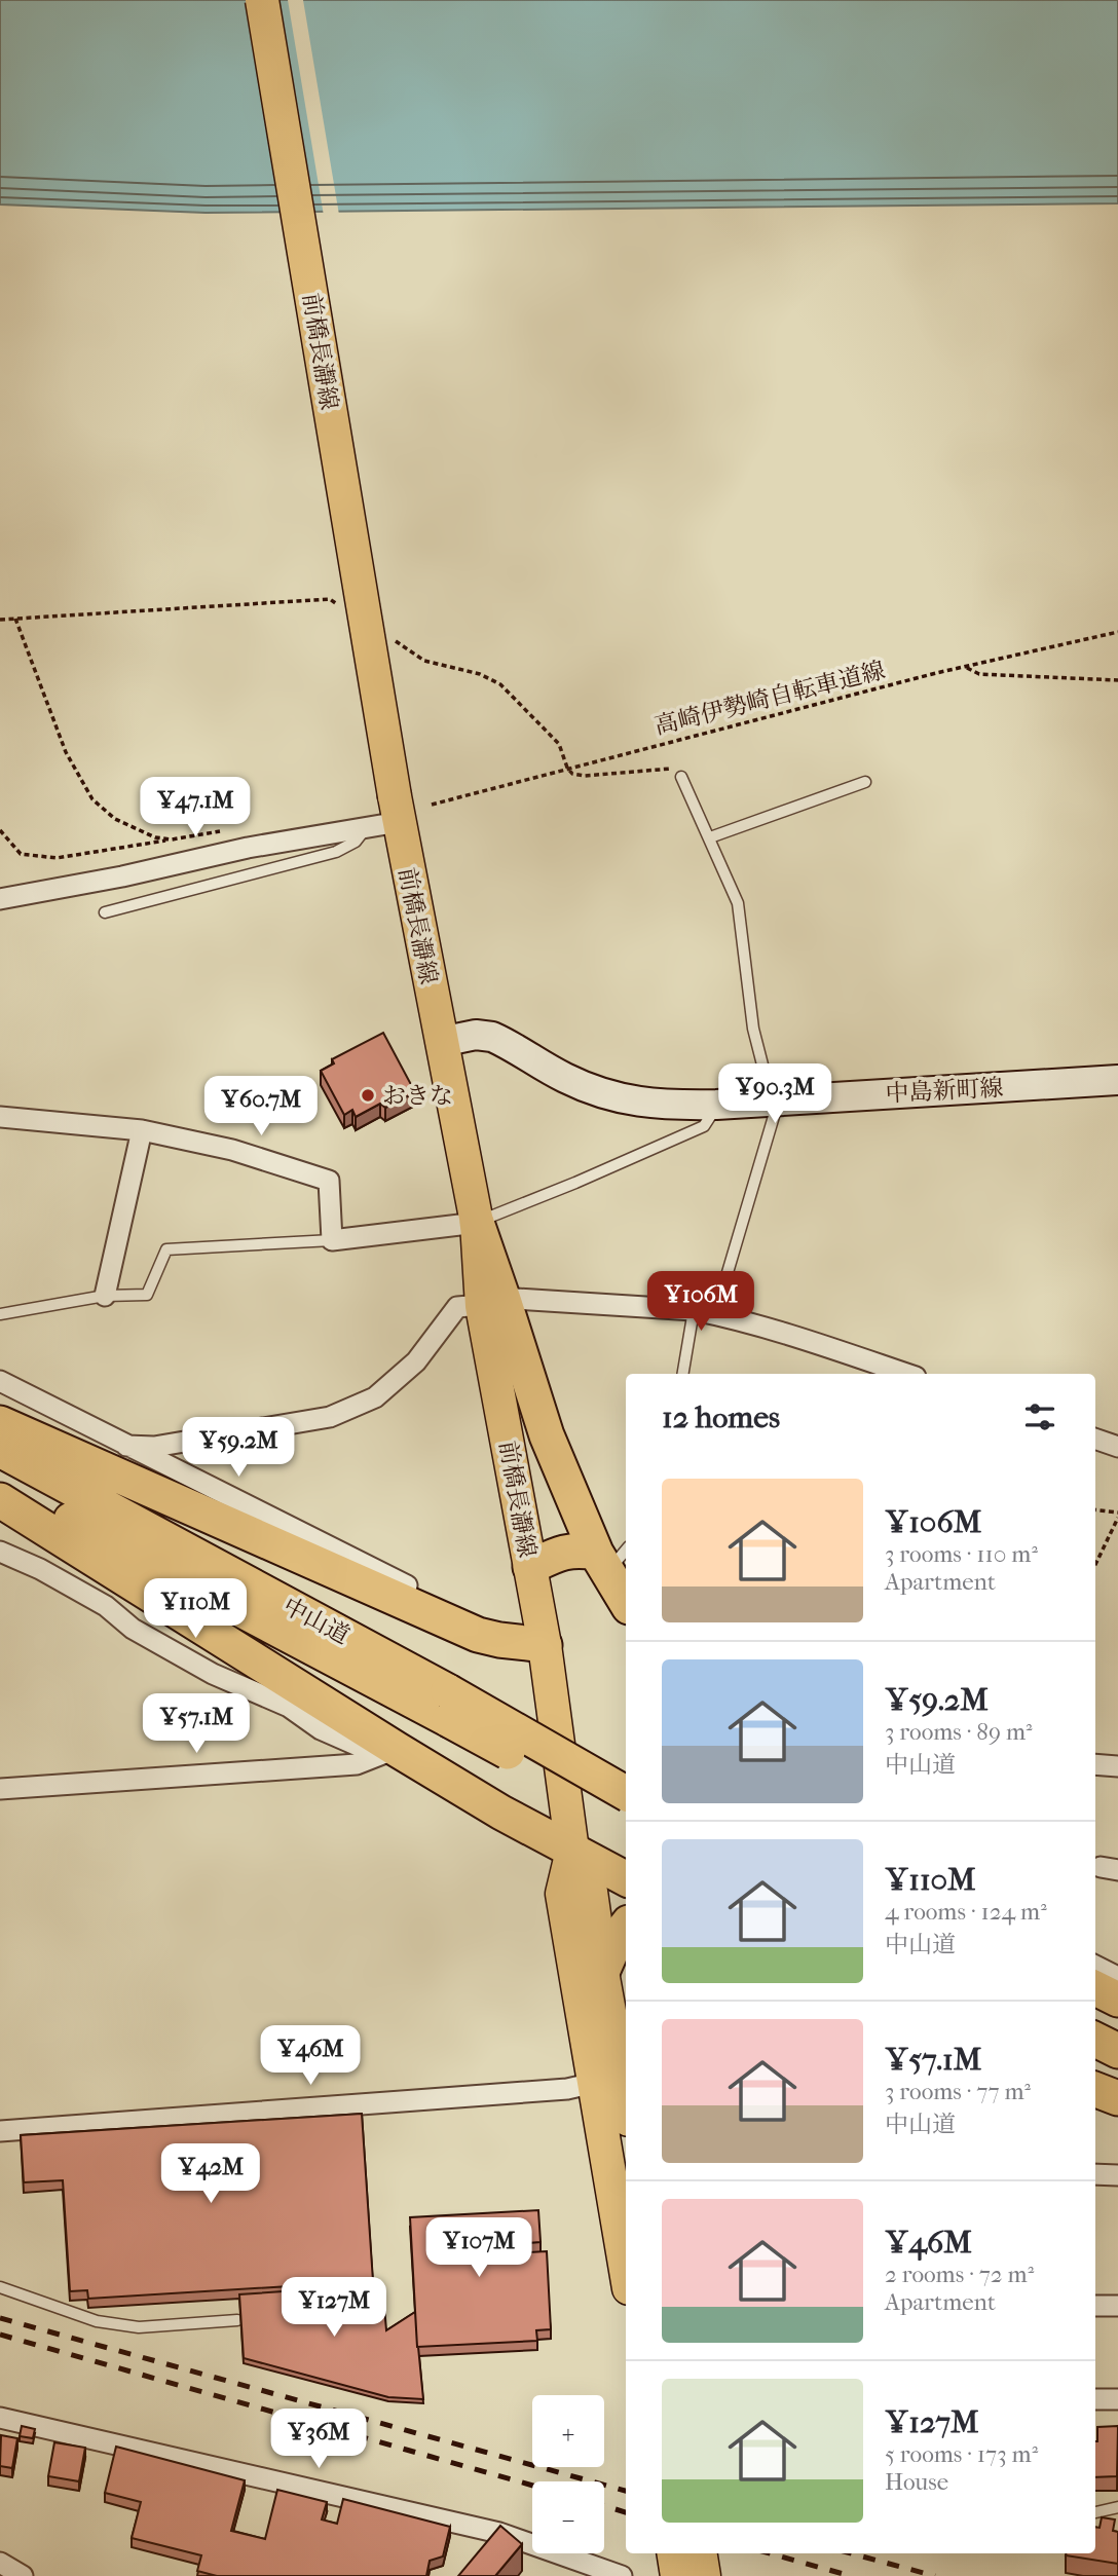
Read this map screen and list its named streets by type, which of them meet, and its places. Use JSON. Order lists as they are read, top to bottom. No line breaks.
{"streets":{"highway":["中山道"],"main road":["前橋長瀞線","中島新町線"],"path":["高崎伊勢崎自転車道線"]},"crossings":[["前橋長瀞線","中島新町線"]],"places":["おきな"],"page":{"price":["¥47.1M","¥90.3M","¥60.7M","¥106M","¥59.2M","¥110M","¥57.1M","¥46M","¥42M","¥107M","¥127M","¥36M"],"heading":"12 homes","list":[{"name":"¥106M","note":"3 rooms · 110 m² · Apartment"},{"name":"¥59.2M","note":"3 rooms · 89 m² · 中山道"},{"name":"¥110M","note":"4 rooms · 124 m² · 中山道"},{"name":"¥57.1M","note":"3 rooms · 77 m² · 中山道"},{"name":"¥46M","note":"2 rooms · 72 m² · Apartment"},{"name":"¥127M","note":"5 rooms · 173 m² · House"}],"map_buttons":["+","−"]}}
